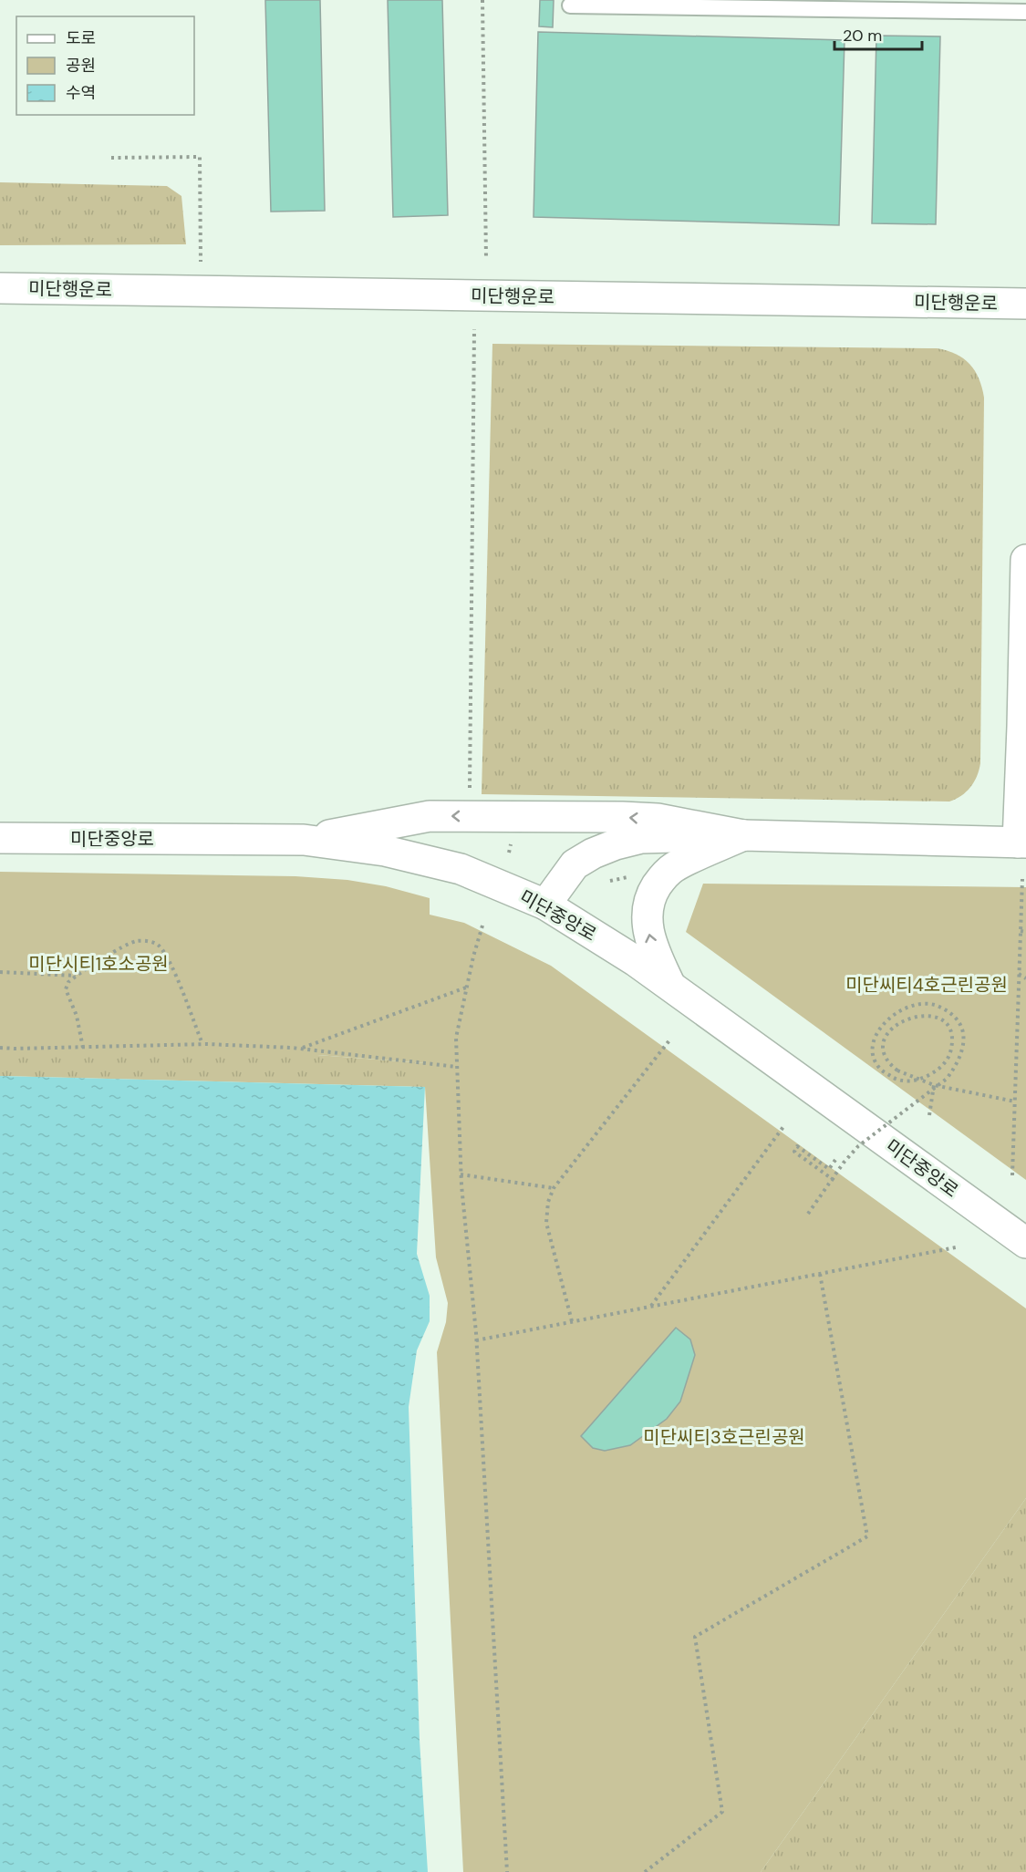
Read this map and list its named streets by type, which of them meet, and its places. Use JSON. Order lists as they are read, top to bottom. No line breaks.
{"streets":{"street":["미단행운로","미단중앙로"]},"parks":["미단시티1호소공원","미단씨티4호근린공원","미단씨티3호근린공원"],"legend":["도로","공원","수역"],"scale_bar":"20 m"}
